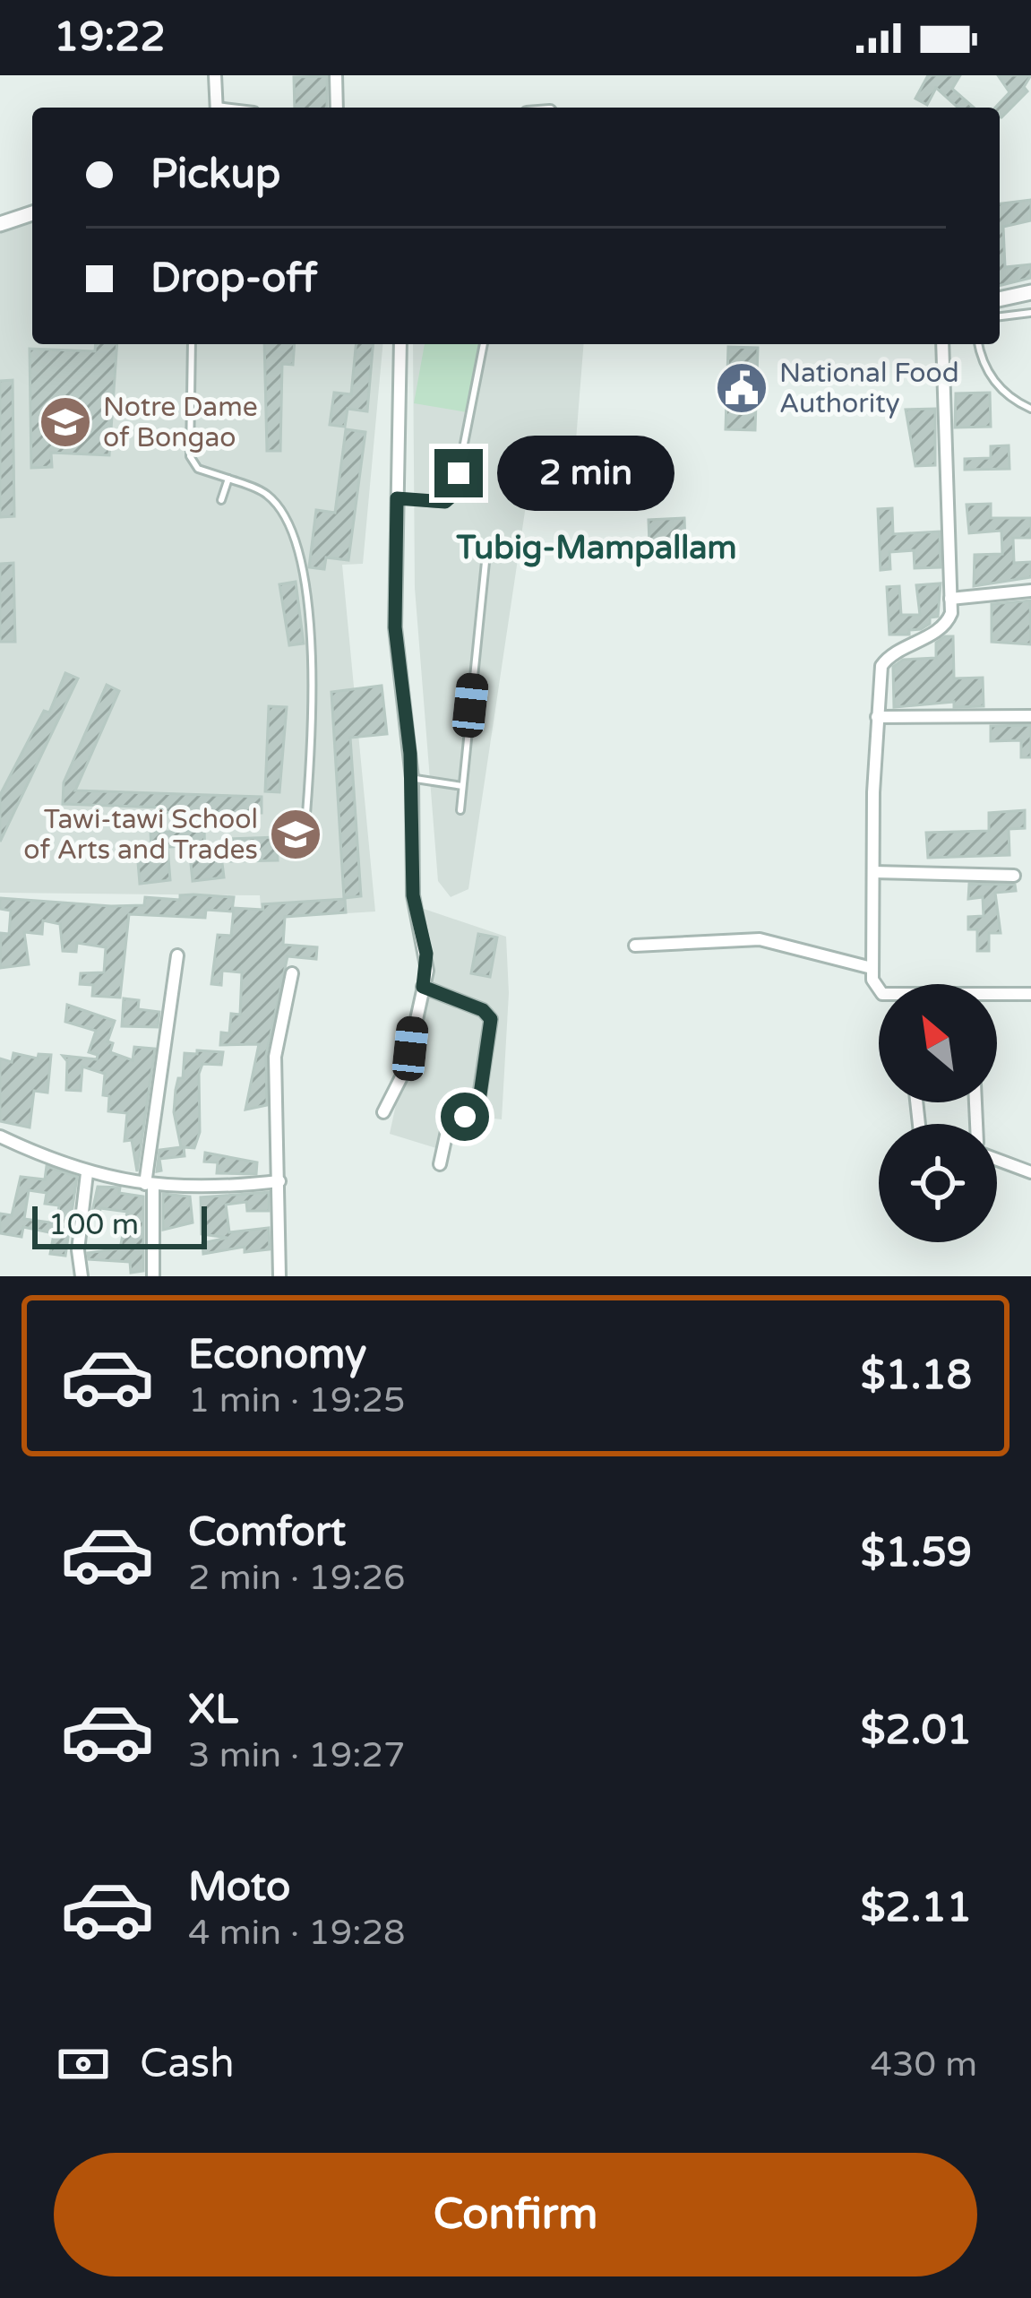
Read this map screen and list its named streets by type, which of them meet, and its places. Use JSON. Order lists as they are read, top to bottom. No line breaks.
{"districts":["Tubig-Mampallam"],"places":{"public building":["National Food Authority"],"school or university":["Notre Dame of Bongao","Tawi-tawi School of Arts and Trades"]},"scale_bar":"100 m","north":"top left","page":{"status":"19:22","banner":["Pickup","Drop-off"],"bubble":"2 min","scale":"100 m","list":[{"name":"Economy","note":"1 min · 19:25","value":"$1.18"},{"name":"Comfort","note":"2 min · 19:26","value":"$1.59"},{"name":"XL","note":"3 min · 19:27","value":"$2.01"},{"name":"Moto","note":"4 min · 19:28","value":"$2.11"}],"pay":["Cash","430 m"],"buttons":"Confirm"}}
